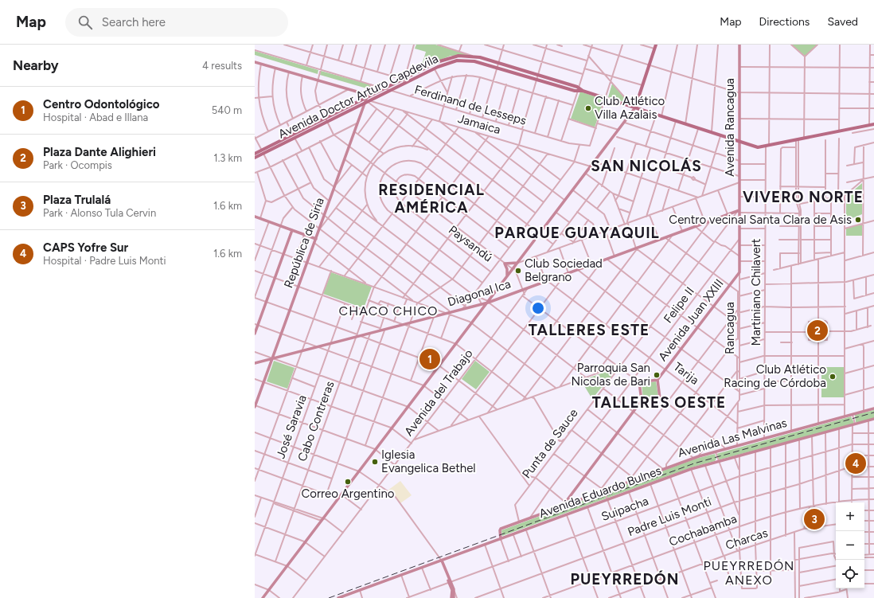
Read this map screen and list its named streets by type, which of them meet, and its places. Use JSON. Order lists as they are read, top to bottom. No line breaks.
{"streets":{"main road":["Avenida Doctor Arturo Capdevila","Avenida Rancagua","República de Siria","Diagonal Ica","Avenida Juan XXIII","Rancagua","Avenida Las Malvinas","Avenida Eduardo Bulnes"],"street":["Ferdinand de Lesseps","Jamaica","Paysandú","Martiniano Chilavert","Felipe II","Tarija","Avenida del Trabajo","Cabo Contreras","José Saravia","Punta de Sauce","Suipacha","Padre Luis Monti","Cochabamba","Charcas"]},"crossings":[["Avenida Doctor Arturo Capdevila","Ferdinand de Lesseps"],["Avenida Doctor Arturo Capdevila","Jamaica"],["Avenida Doctor Arturo Capdevila","Avenida Rancagua"],["Avenida Doctor Arturo Capdevila","República de Siria"],["Avenida Doctor Arturo Capdevila","Martiniano Chilavert"],["Ferdinand de Lesseps","República de Siria"],["Jamaica","República de Siria"],["Jamaica","Cabo Contreras"],["Avenida Rancagua","Diagonal Ica"],["Avenida Rancagua","Rancagua"],["Avenida Rancagua","Punta de Sauce"],["República de Siria","Diagonal Ica"],["Paysandú","Cabo Contreras"],["Martiniano Chilavert","Avenida Las Malvinas"],["Diagonal Ica","Rancagua"],["Diagonal Ica","Tarija"],["Diagonal Ica","Avenida del Trabajo"],["Diagonal Ica","Cabo Contreras"],["Diagonal Ica","José Saravia"],["Diagonal Ica","Punta de Sauce"],["Felipe II","Rancagua"],["Felipe II","Tarija"],["Avenida Juan XXIII","Rancagua"],["Avenida Juan XXIII","Tarija"],["Rancagua","Tarija"],["Rancagua","Avenida Las Malvinas"],["Rancagua","Punta de Sauce"],["Tarija","Punta de Sauce"]],"districts":["SAN NICOLÁS","RESIDENCIAL AMÉRICA","VIVERO NORTE","PARQUE GUAYAQUIL","CHACO CHICO","TALLERES ESTE","TALLERES OESTE","PUEYRREDÓN ANEXO","PUEYRREDÓN"],"places":["Club Atlético Villa Azalais","Centro vecinal Santa Clara de Asis","Club Sociedad Belgrano","Parroquia San Nicolas de Bari","Club Atlético Racing de Córdoba","Iglesia Evangelica Bethel","Correo Argentino"],"page":{"header":"Map","search":"Search here","nav":["Map","Directions","Saved"],"heading":["Nearby","4 results"],"list":[{"mark":"1","name":"Centro Odontológico","note":"Hospital · Abad e Illana","value":"540 m"},{"mark":"2","name":"Plaza Dante Alighieri","note":"Park · Ocompis","value":"1.3 km"},{"mark":"3","name":"Plaza Trulalá","note":"Park · Alonso Tula Cervin","value":"1.6 km"},{"mark":"4","name":"CAPS Yofre Sur","note":"Hospital · Padre Luis Monti","value":"1.6 km"}],"pins":["2","1","4","3"],"map_buttons":["+","−"]}}
